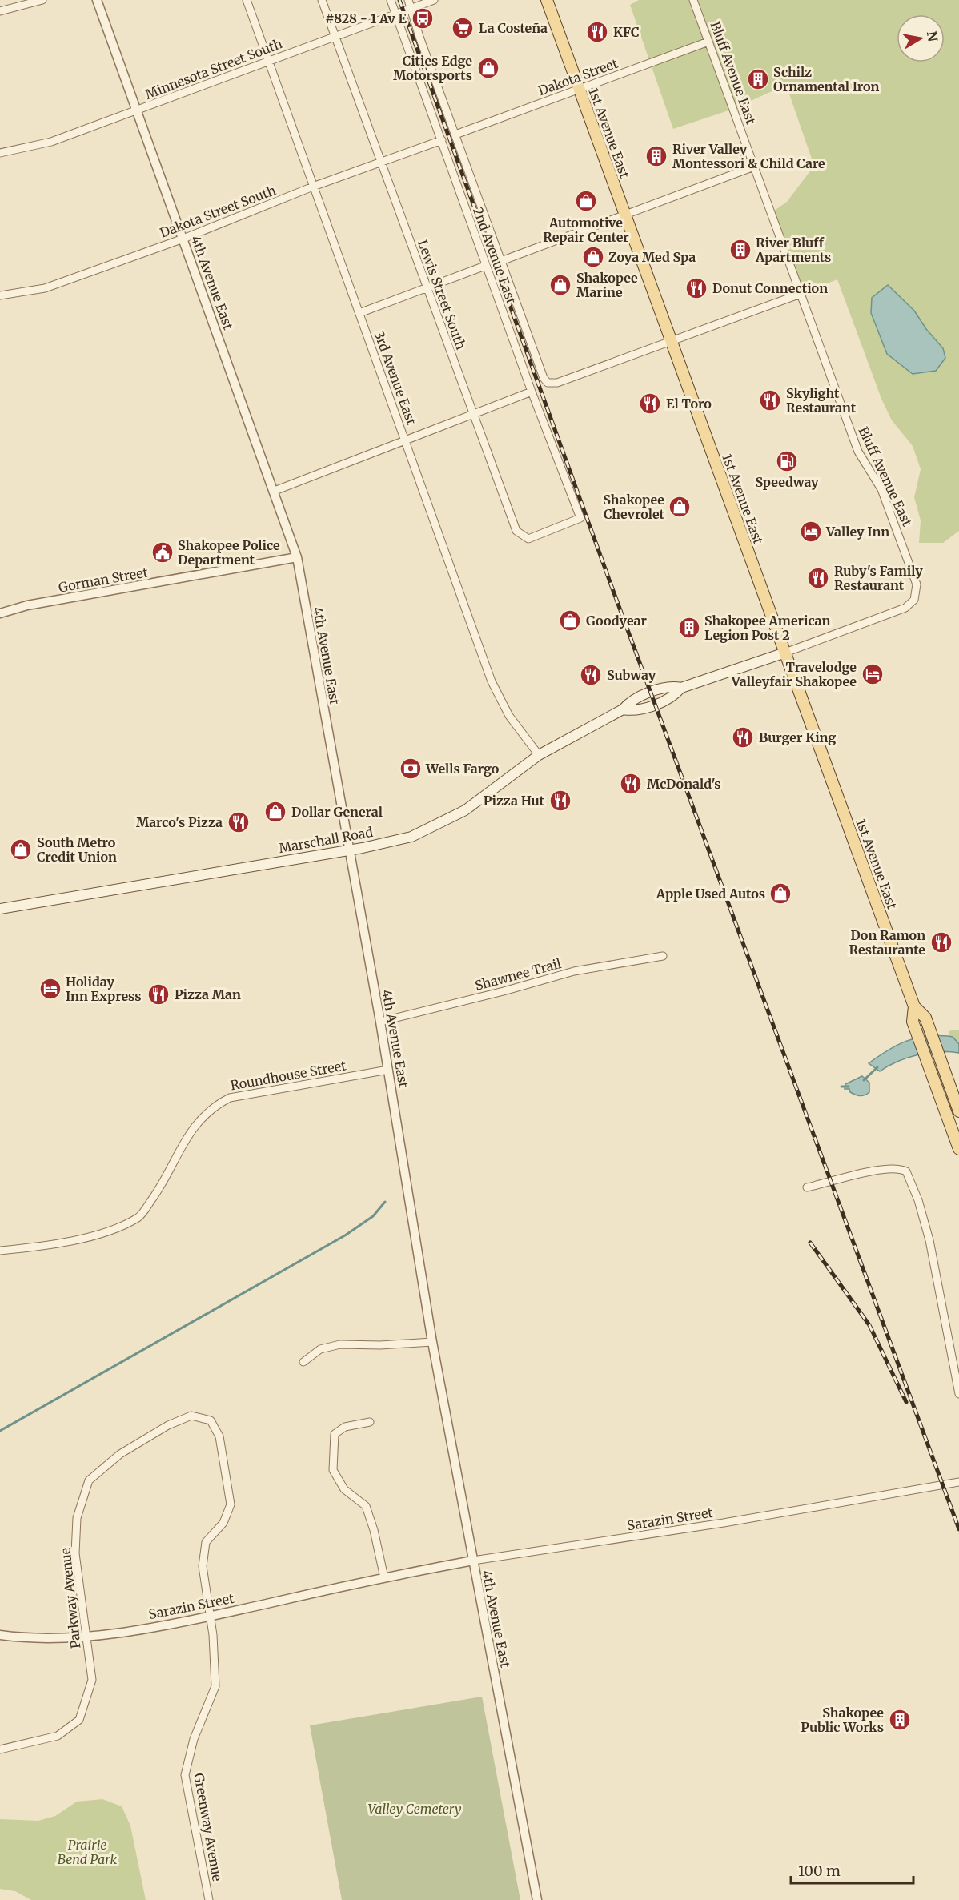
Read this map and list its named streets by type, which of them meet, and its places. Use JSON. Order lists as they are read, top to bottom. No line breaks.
{"streets":{"main road":["1st Avenue East","Marschall Road"],"street":["Minnesota Street South","Bluff Avenue East","Dakota Street","Dakota Street South","2nd Avenue East","4th Avenue East","Lewis Street South","3rd Avenue East","Gorman Street","Shawnee Trail","Roundhouse Street","Sarazin Street","Parkway Avenue","Greenway Avenue"]},"crossings":[["Minnesota Street South","2nd Avenue East"],["Minnesota Street South","4th Avenue East"],["Minnesota Street South","Lewis Street South"],["Minnesota Street South","3rd Avenue East"],["Bluff Avenue East","Dakota Street"],["Bluff Avenue East","Marschall Road"],["Dakota Street","1st Avenue East"],["Dakota Street","2nd Avenue East"],["1st Avenue East","2nd Avenue East"],["1st Avenue East","Marschall Road"],["Dakota Street South","2nd Avenue East"],["Dakota Street South","4th Avenue East"],["Dakota Street South","Lewis Street South"],["Dakota Street South","3rd Avenue East"],["2nd Avenue East","Lewis Street South"],["4th Avenue East","Gorman Street"],["4th Avenue East","Marschall Road"],["4th Avenue East","Shawnee Trail"],["4th Avenue East","Roundhouse Street"],["4th Avenue East","Sarazin Street"],["3rd Avenue East","Marschall Road"],["Sarazin Street","Parkway Avenue"],["Sarazin Street","Greenway Avenue"],["Parkway Avenue","Greenway Avenue"]],"parks":["Valley Cemetery","Prairie Bend Park"],"places":{"bus stop":["#828 - 1 Av E"],"supermarket":["La Costeña"],"restaurant":["KFC","Donut Connection","Skylight Restaurant","El Toro","Ruby's Family Restaurant","Subway","Burger King","McDonald's","Pizza Hut","Marco's Pizza","Don Ramon Restaurante","Pizza Man"],"shop":["Cities Edge Motorsports","Automotive Repair Center","Zoya Med Spa","Shakopee Marine","Shakopee Chevrolet","Goodyear","Dollar General","South Metro Credit Union","Apple Used Autos"],"building":["Schilz Ornamental Iron","River Valley Montessori & Child Care","River Bluff Apartments","Shakopee American Legion Post 2","Shakopee Public Works"],"fuel station":["Speedway"],"hotel":["Valley Inn","Travelodge Valleyfair Shakopee","Holiday Inn Express"],"public building":["Shakopee Police Department"],"bank":["Wells Fargo"]},"scale_bar":"100 m","north":"right"}
